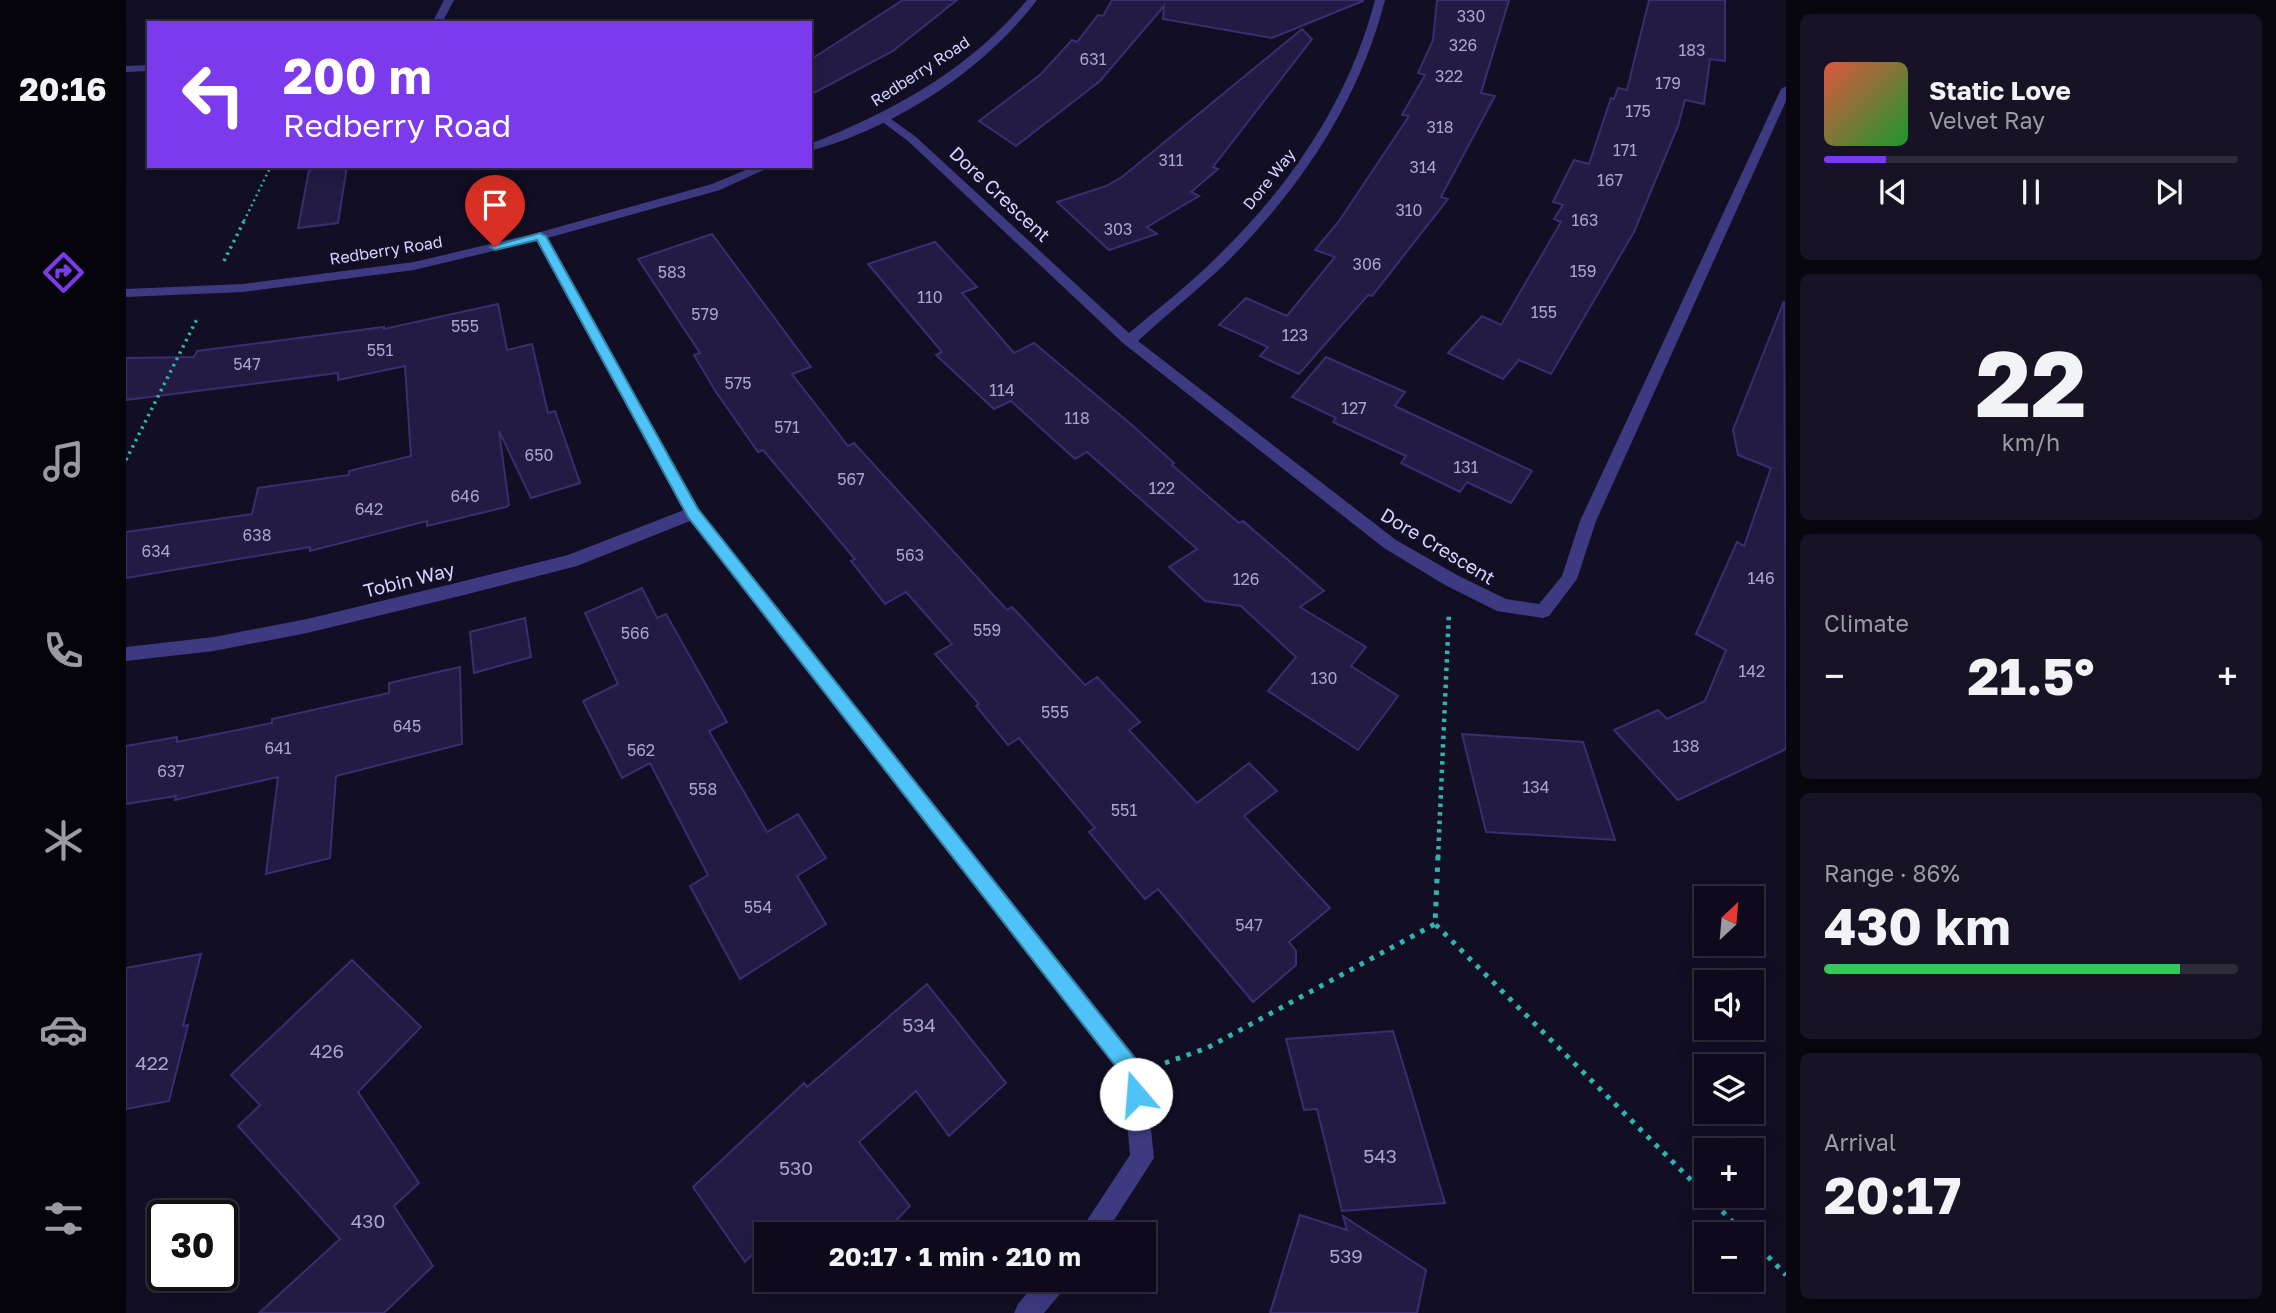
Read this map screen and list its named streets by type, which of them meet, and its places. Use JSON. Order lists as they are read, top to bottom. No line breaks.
{"streets":{"street":["Redberry Road","Dore Way","Dore Crescent","Tobin Way"]},"crossings":[["Redberry Road","Dore Crescent"],["Dore Way","Dore Crescent"]],"house_numbers":["330","326","183","631","322","179","175","318","171","311","314","167","310","163","303","306","159","583","110","155","579","555","123","551","547","575","114","127","118","571","650","131","567","122","646","642","638","634","563","146","126","559","566","142","130","555","645","138","641","562","637","134","558","551","554","547","534","426","422","543","530","430","539"],"north":"top right","page":{"tabs":"20:16","turn":["200 m","Redberry Road"],"song":["Static Love","Velvet Ray"],"tile":[["22","km/h"],"Climate",["Range · 86%","430 km"],["Arrival","20:17"]],"heat":["−","21.5°","+"],"map_buttons":["+","−"],"limit":"30","trip":"20:17 · 1 min · 210 m"}}
